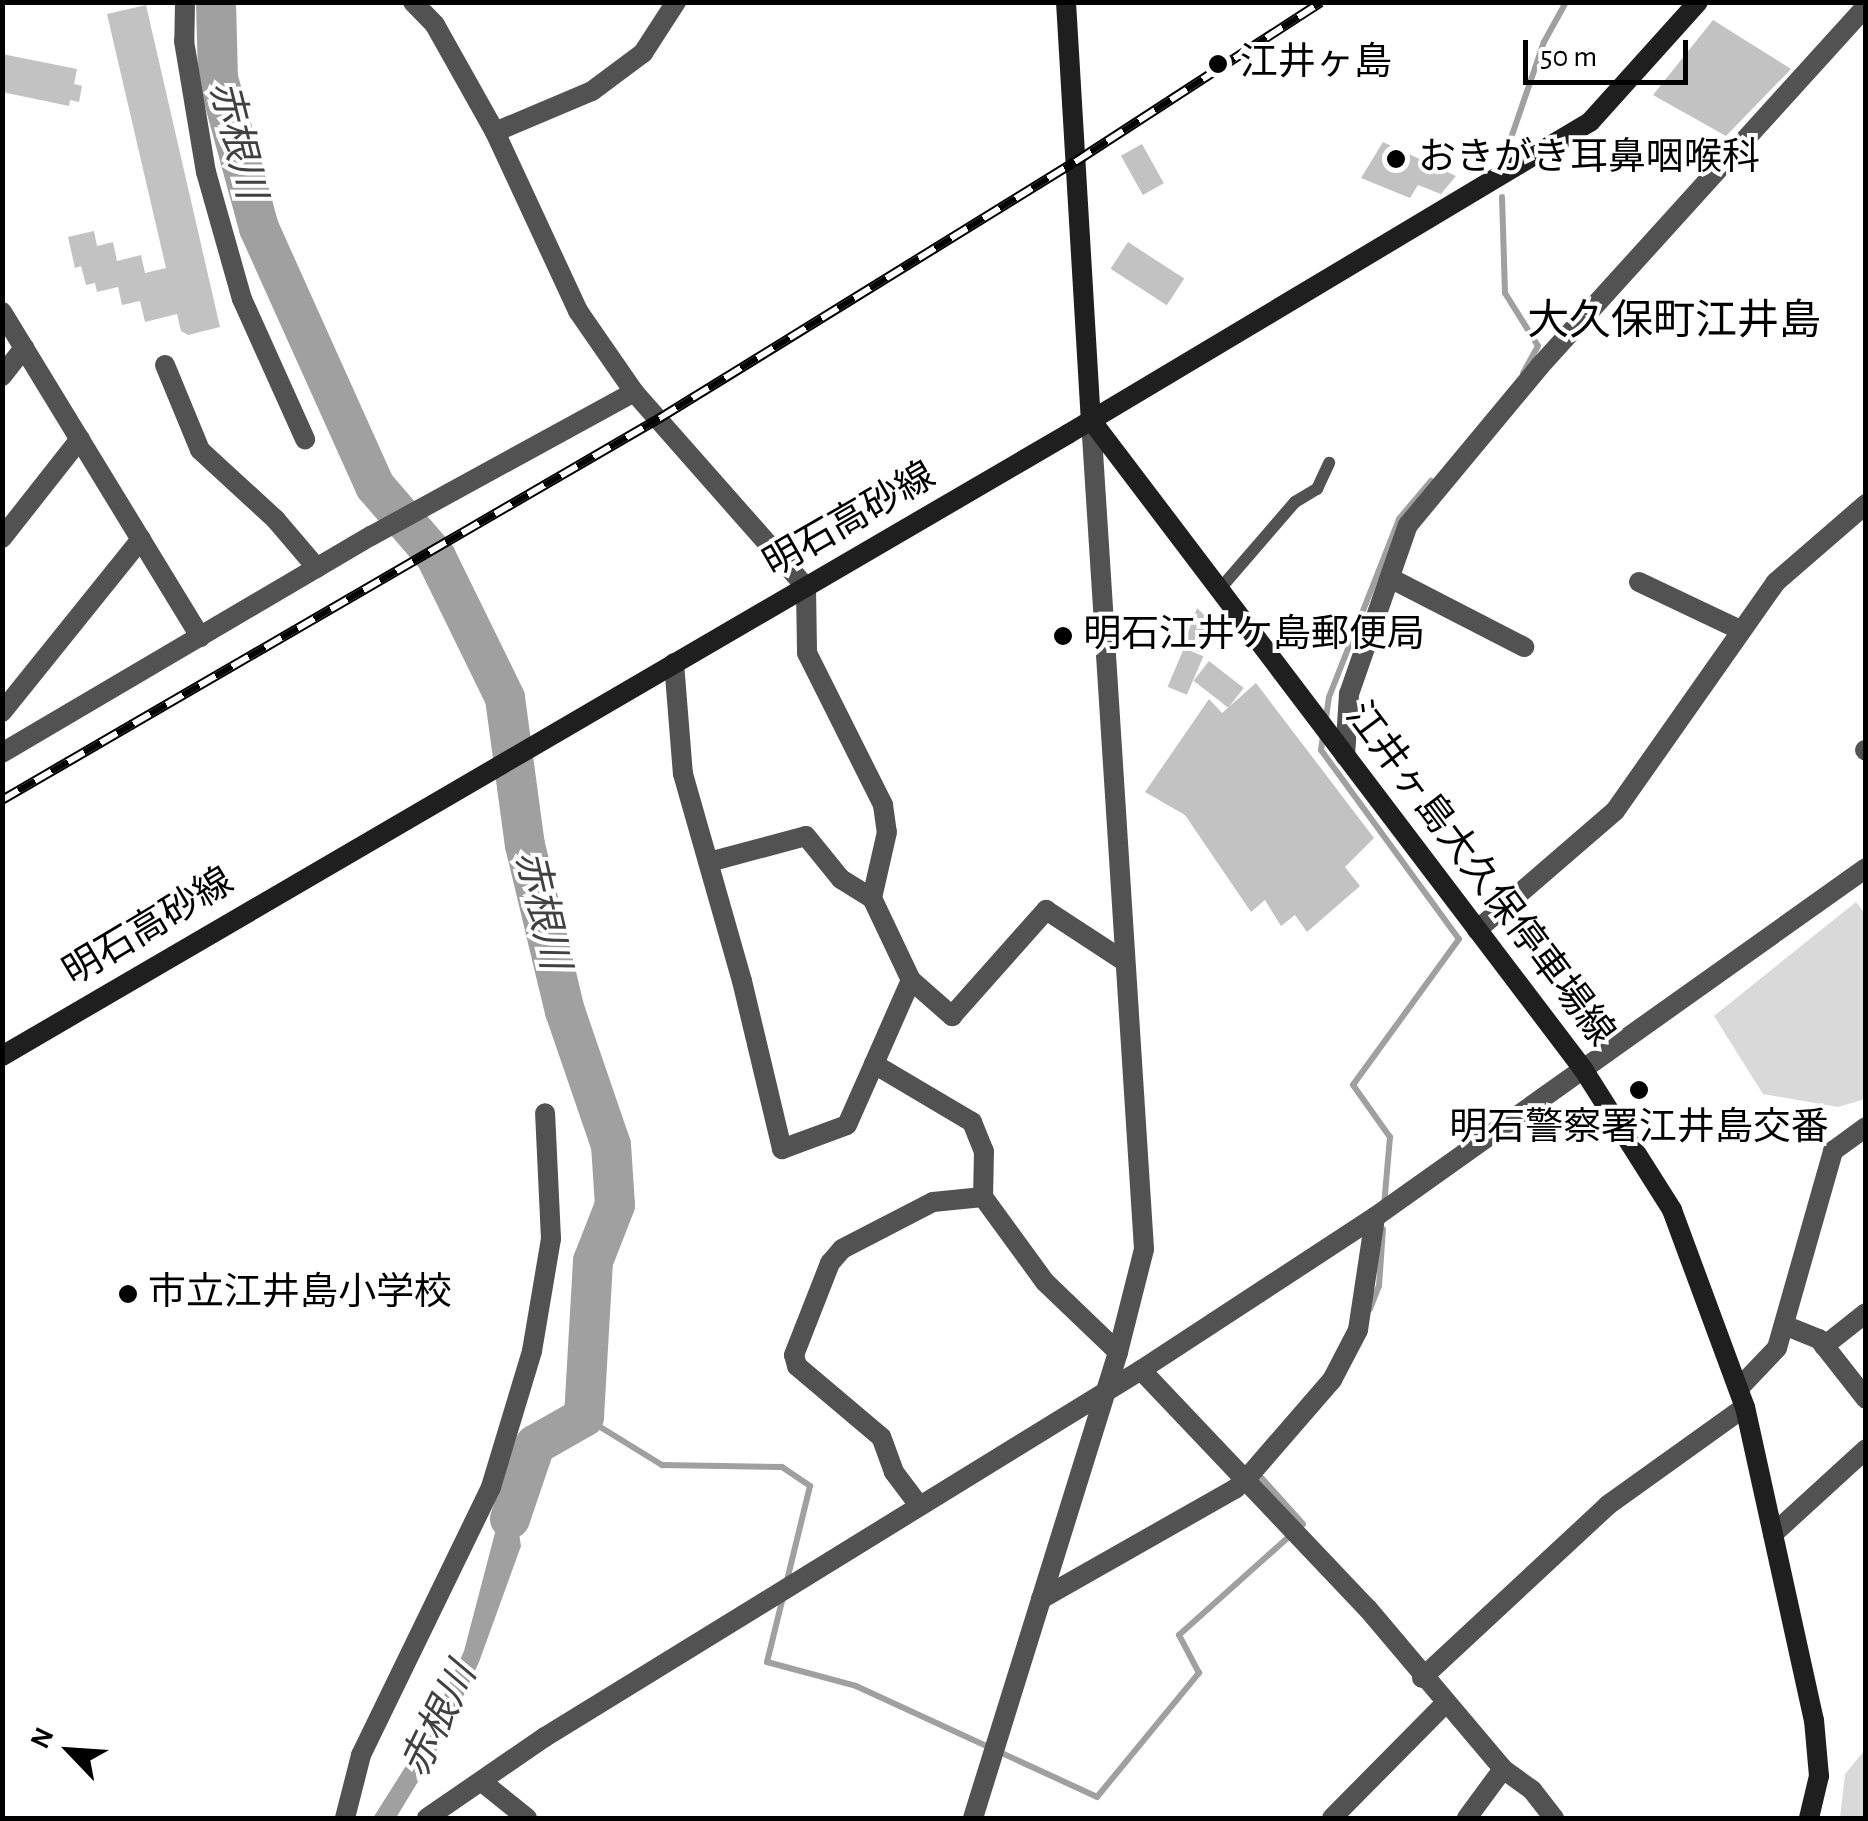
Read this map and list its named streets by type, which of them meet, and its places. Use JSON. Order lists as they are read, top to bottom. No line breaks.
{"streets":{"main road":["明石高砂線","江井ヶ島大久保停車場線"]},"crossings":[["明石高砂線","江井ヶ島大久保停車場線"]],"districts":["大久保町江井島"],"water":["赤根川"],"places":["江井ヶ島","おきがき耳鼻咽喉科","明石江井ケ島郵便局","明石警察署江井島交番","市立江井島小学校"],"scale_bar":"50 m","north":"top left"}
